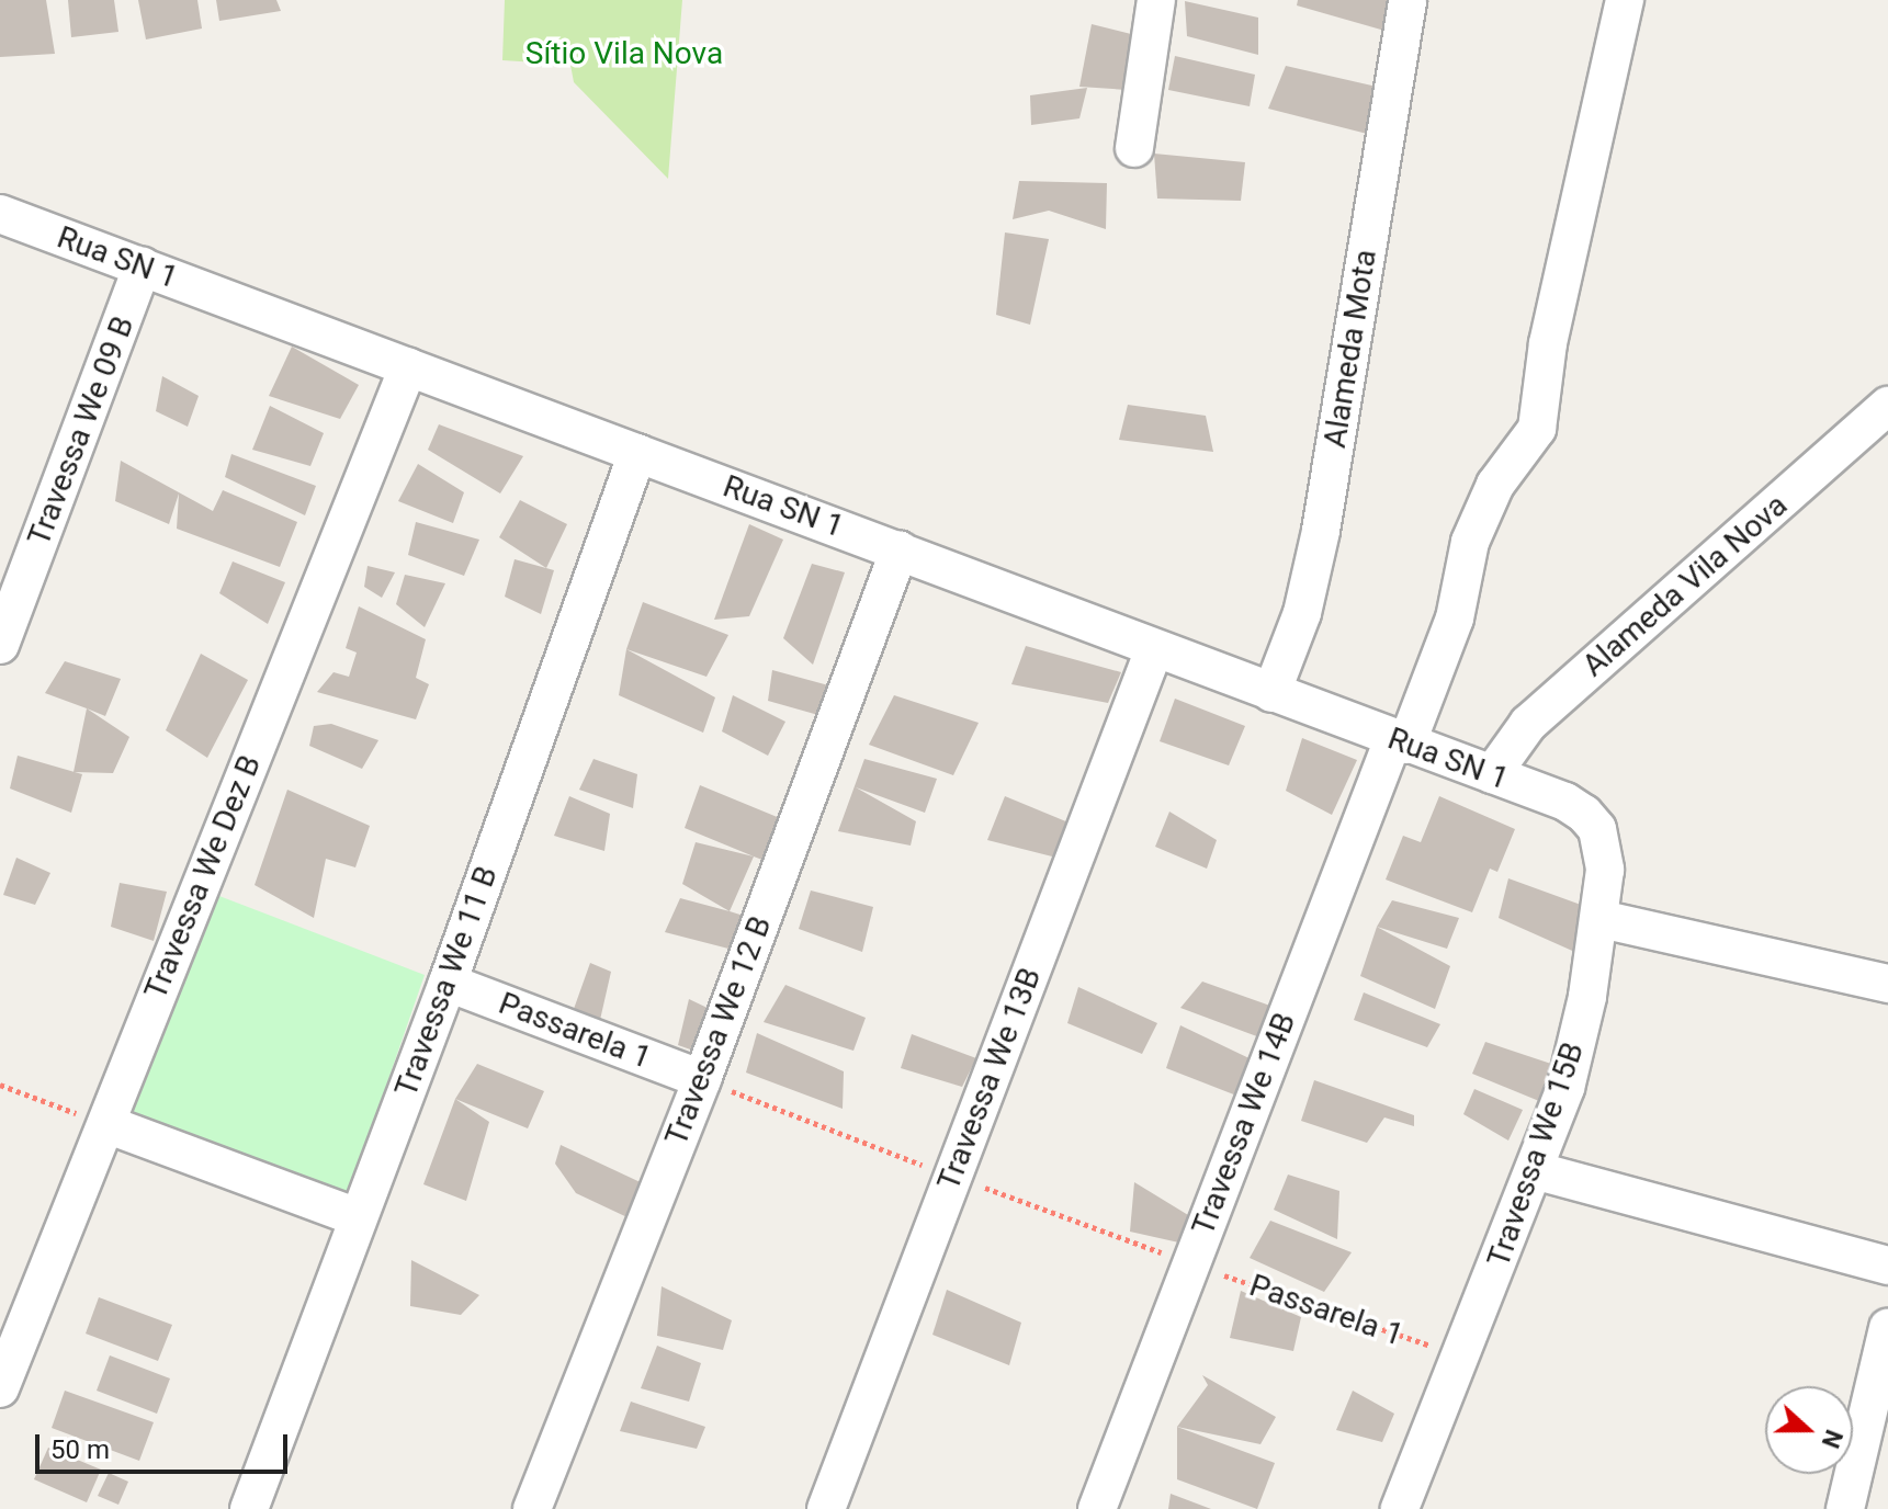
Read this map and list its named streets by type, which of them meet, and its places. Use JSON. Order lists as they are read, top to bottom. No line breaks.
{"streets":{"street":["Rua SN 1","Alameda Mota","Travessa We 09 B","Alameda Vila Nova","Travessa We Dez B","Travessa We 11 B","Passarela 1","Travessa We 12 B","Travessa We 13B","Travessa We 14B","Travessa We 15B"]},"crossings":[["Rua SN 1","Alameda Mota"],["Rua SN 1","Travessa We 09 B"],["Rua SN 1","Alameda Vila Nova"],["Rua SN 1","Travessa We Dez B"],["Rua SN 1","Travessa We 11 B"],["Rua SN 1","Travessa We 12 B"],["Rua SN 1","Travessa We 13B"],["Rua SN 1","Travessa We 14B"],["Rua SN 1","Travessa We 15B"],["Travessa We 11 B","Passarela 1"],["Passarela 1","Travessa We 12 B"],["Passarela 1","Travessa We 14B"],["Passarela 1","Travessa We 15B"]],"parks":["Sítio Vila Nova"],"scale_bar":"50 m","north":"right"}
